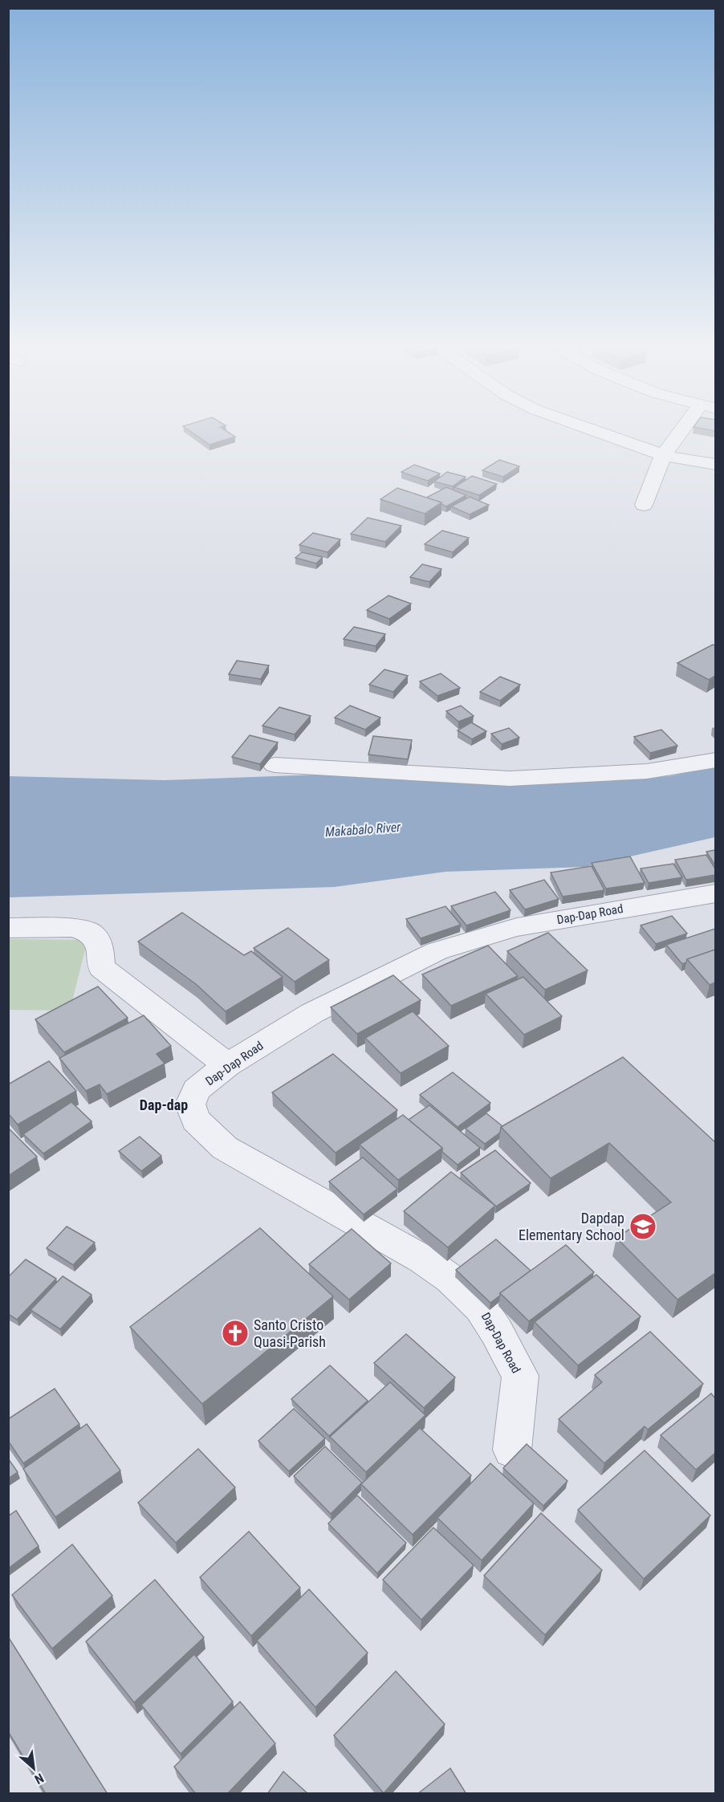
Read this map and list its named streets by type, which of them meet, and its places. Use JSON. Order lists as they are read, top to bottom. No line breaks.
{"streets":{"street":["Dap-Dap Road"]},"districts":["Dap-dap"],"water":["Makabalo River"],"places":{"school or university":["Dapdap Elementary School"],"church":["Santo Cristo Quasi-Parish"]},"north":"bottom right"}
